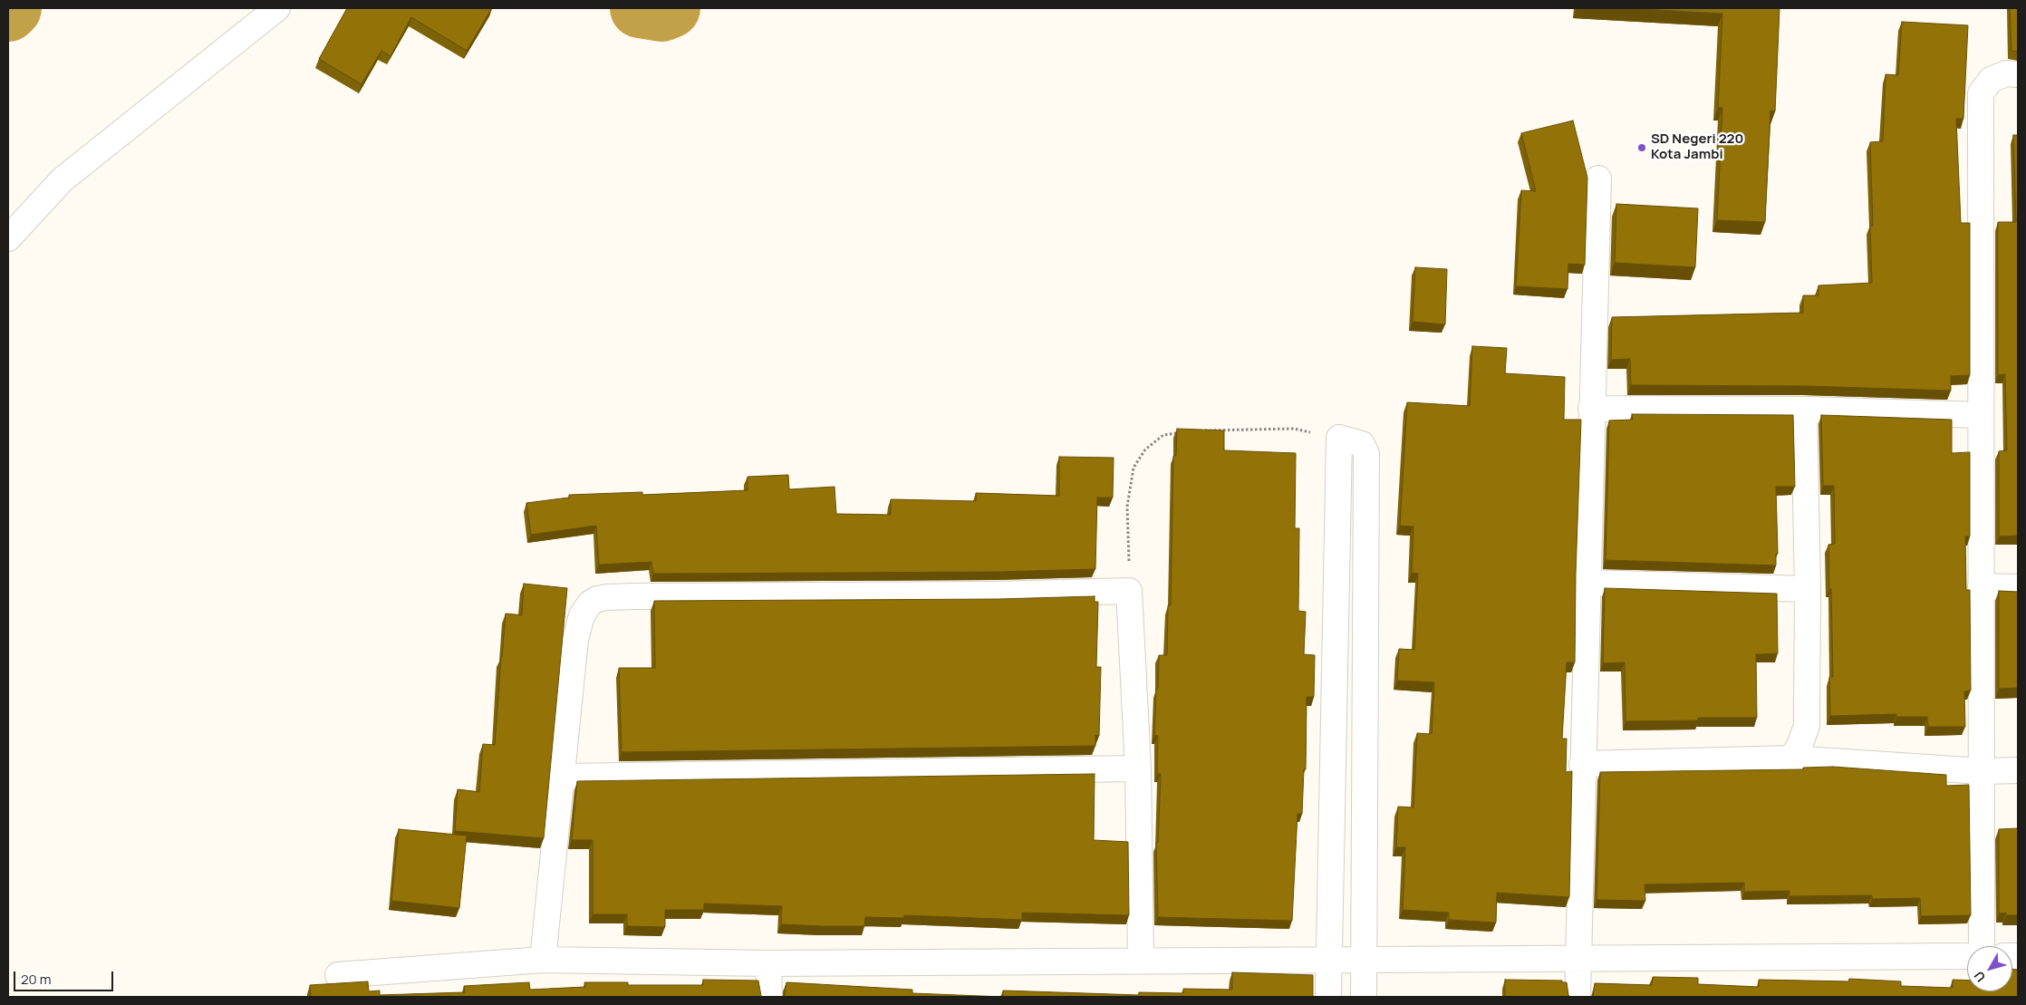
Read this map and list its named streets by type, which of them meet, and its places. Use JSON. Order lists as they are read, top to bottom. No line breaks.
{"places":["SD Negeri 220 Kota Jambi"],"scale_bar":"20 m","north":"bottom left"}
